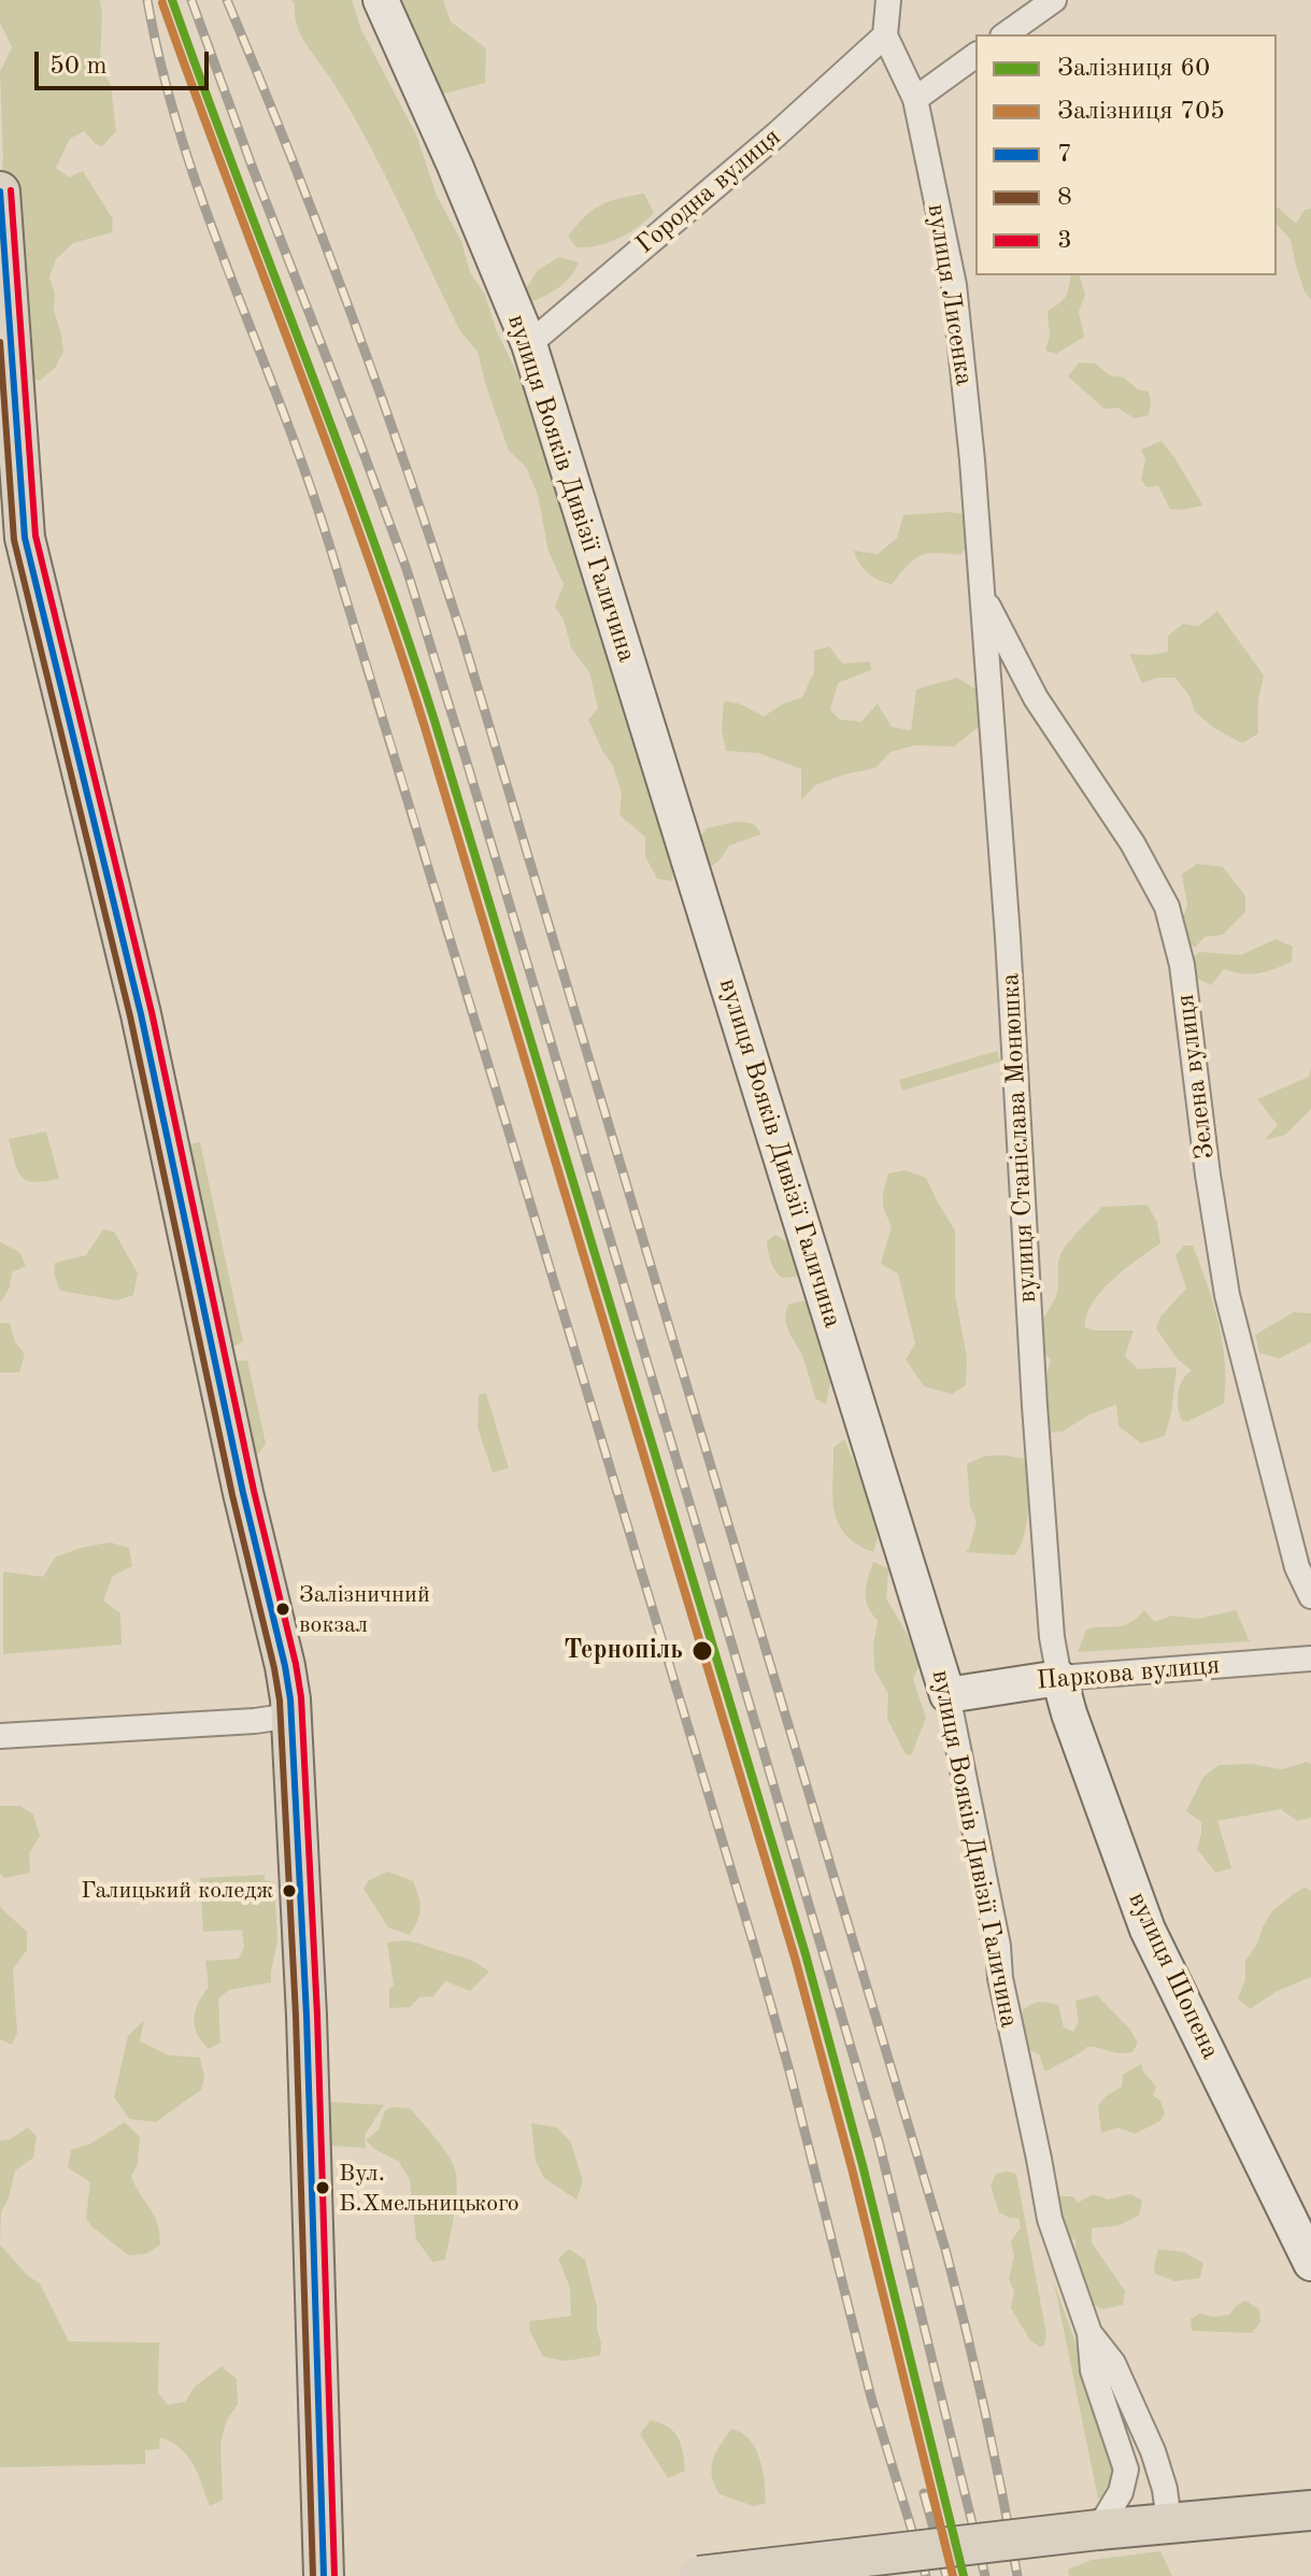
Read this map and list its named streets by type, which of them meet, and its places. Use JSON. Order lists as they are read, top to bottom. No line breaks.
{"streets":{"main road":["вулиця Вояків Дивізії Галичина","Паркова вулиця","вулиця Шопена"],"street":["Городна вулиця","вулиця Лисенка","Зелена вулиця","вулиця Станіслава Монюшка"]},"crossings":[["Городна вулиця","вулиця Лисенка"],["Городна вулиця","вулиця Вояків Дивізії Галичина"],["вулиця Лисенка","Зелена вулиця"],["вулиця Лисенка","вулиця Станіслава Монюшка"],["вулиця Вояків Дивізії Галичина","Паркова вулиця"],["Зелена вулиця","вулиця Станіслава Монюшка"],["вулиця Станіслава Монюшка","Паркова вулиця"],["вулиця Станіслава Монюшка","вулиця Шопена"],["Паркова вулиця","вулиця Шопена"]],"places":["Залізничний вокзал","Тернопіль","Галицький коледж","Вул. Б.Хмельницького"],"lines":["rail line 60","rail line 705","transit line 3","transit line 7","transit line 8"],"legend":["Залізниця 60","Залізниця 705","7","8","3"],"scale_bar":"50 m"}
